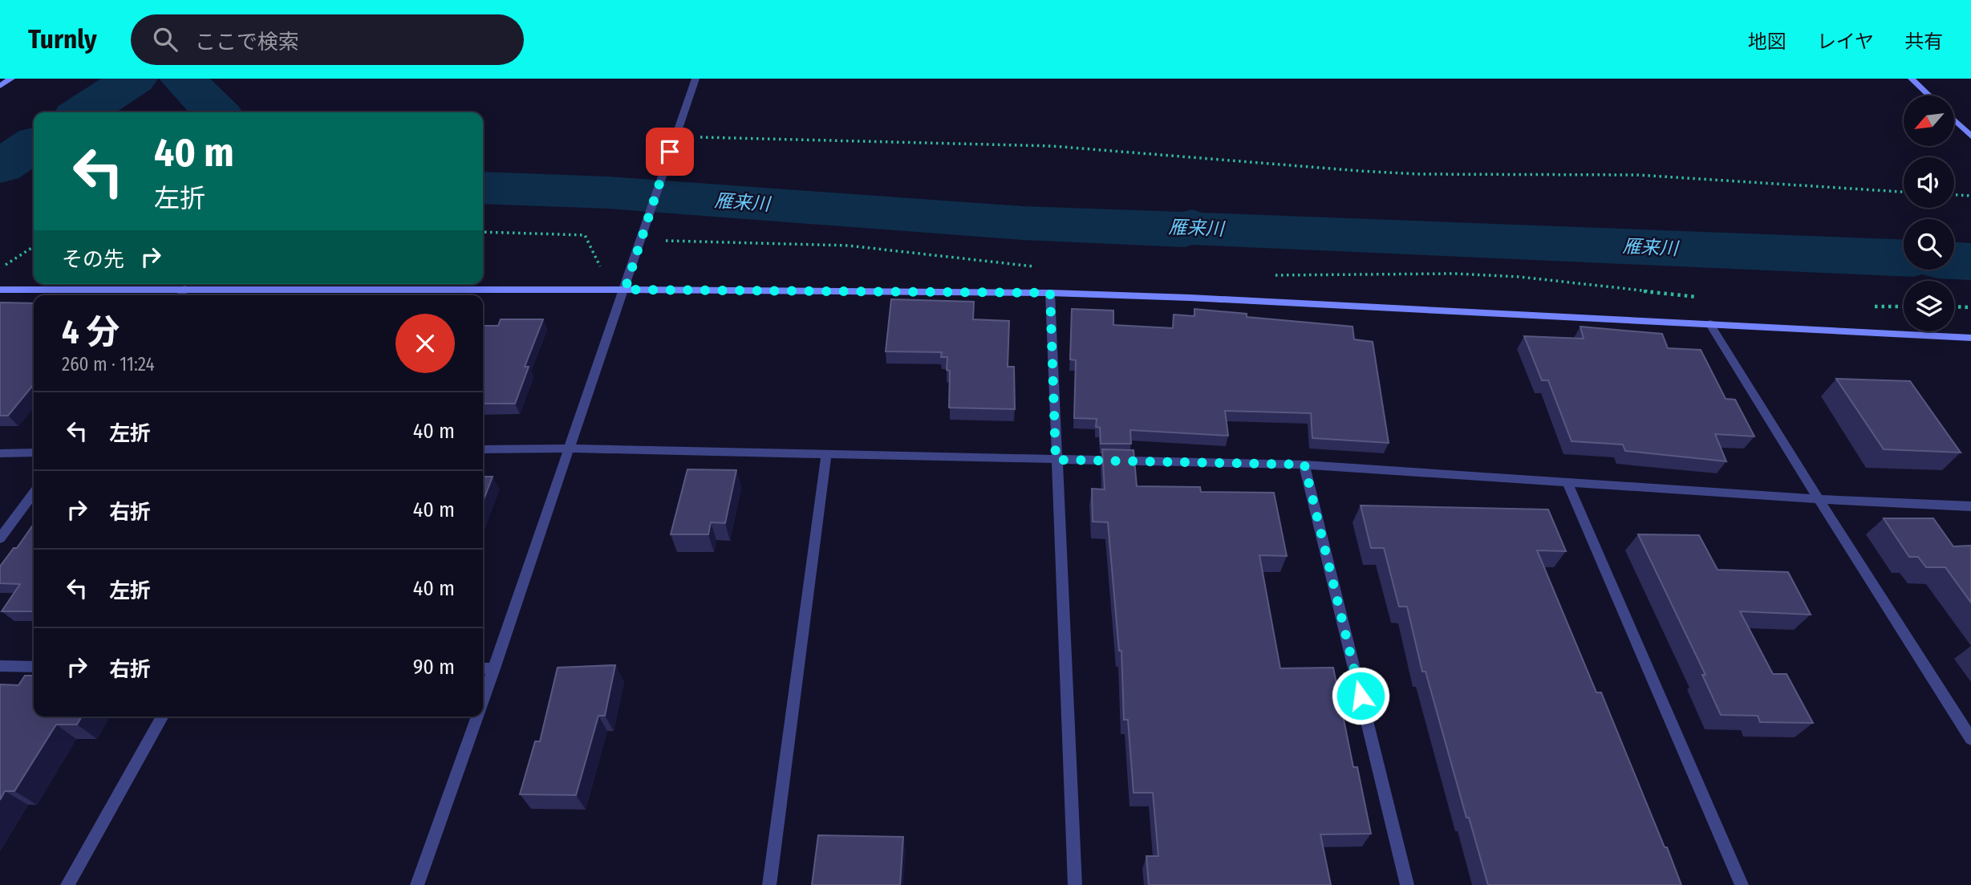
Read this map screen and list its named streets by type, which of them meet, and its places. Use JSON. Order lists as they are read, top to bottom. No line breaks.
{"water":["雁来川"],"north":"bottom left","page":{"header":"Turnly","search":"ここで検索","nav":["地図","レイヤ","共有"],"turn":["40 m","左折"],"then":"その先","heading":["4 分","260 m · 11:24"],"list":[{"name":"左折","value":"40 m"},{"name":"右折","value":"40 m"},{"name":"左折","value":"40 m"},{"name":"右折","value":"90 m"}]}}
